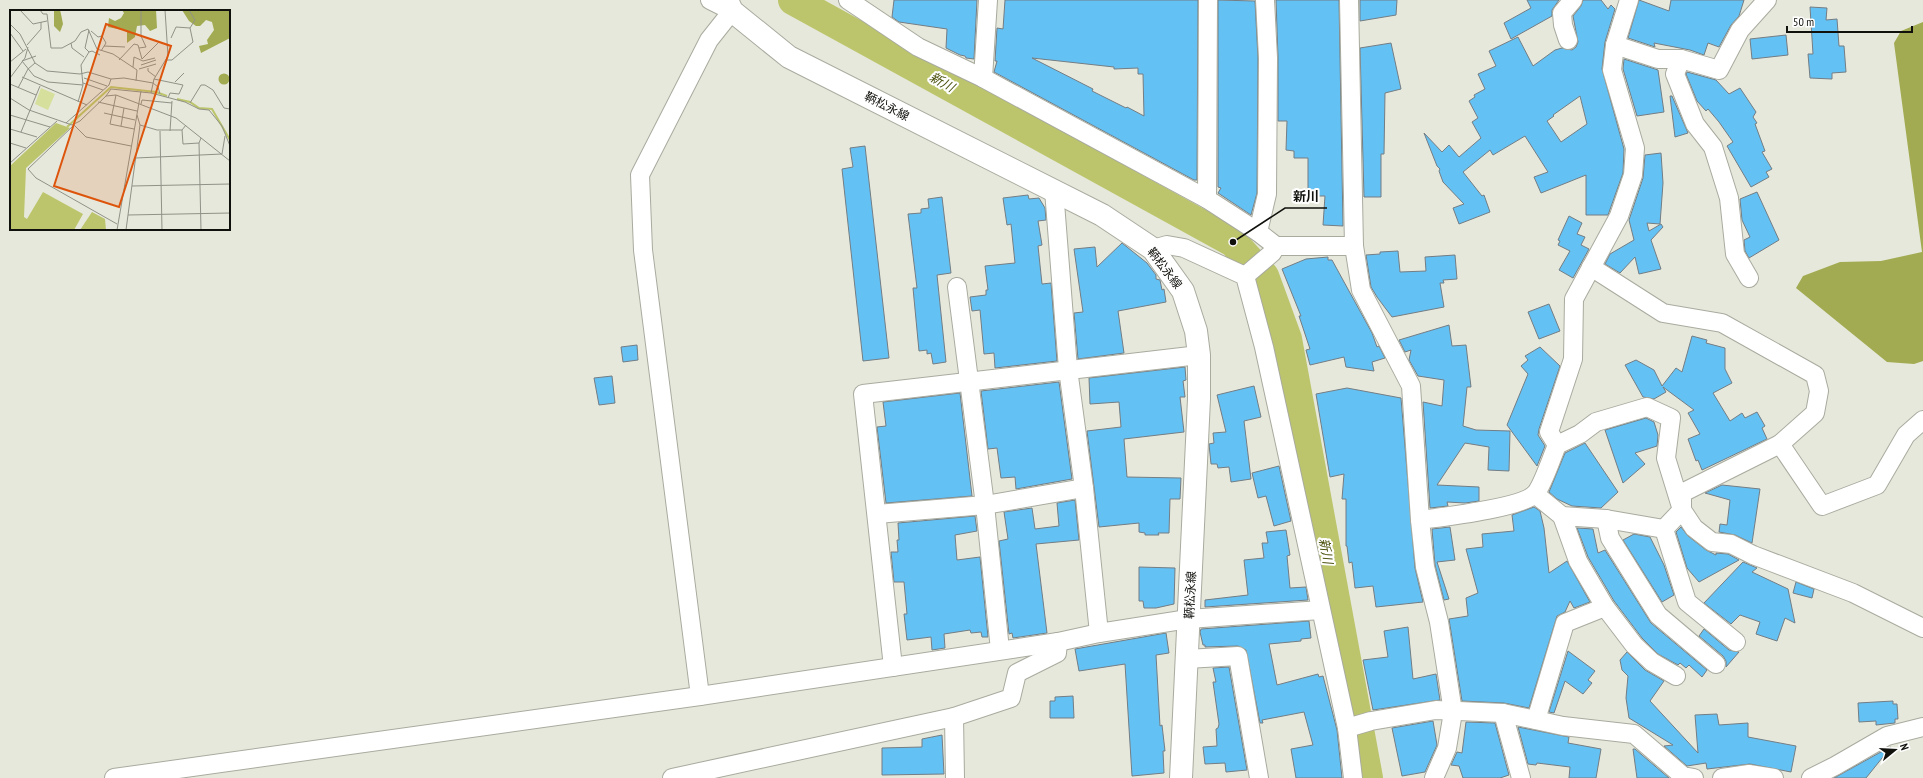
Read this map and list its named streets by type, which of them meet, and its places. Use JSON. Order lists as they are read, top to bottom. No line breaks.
{"streets":{"main road":["鞆松永線"]},"water":["新川"],"places":["新川"],"scale_bar":"50 m","north":"right"}
